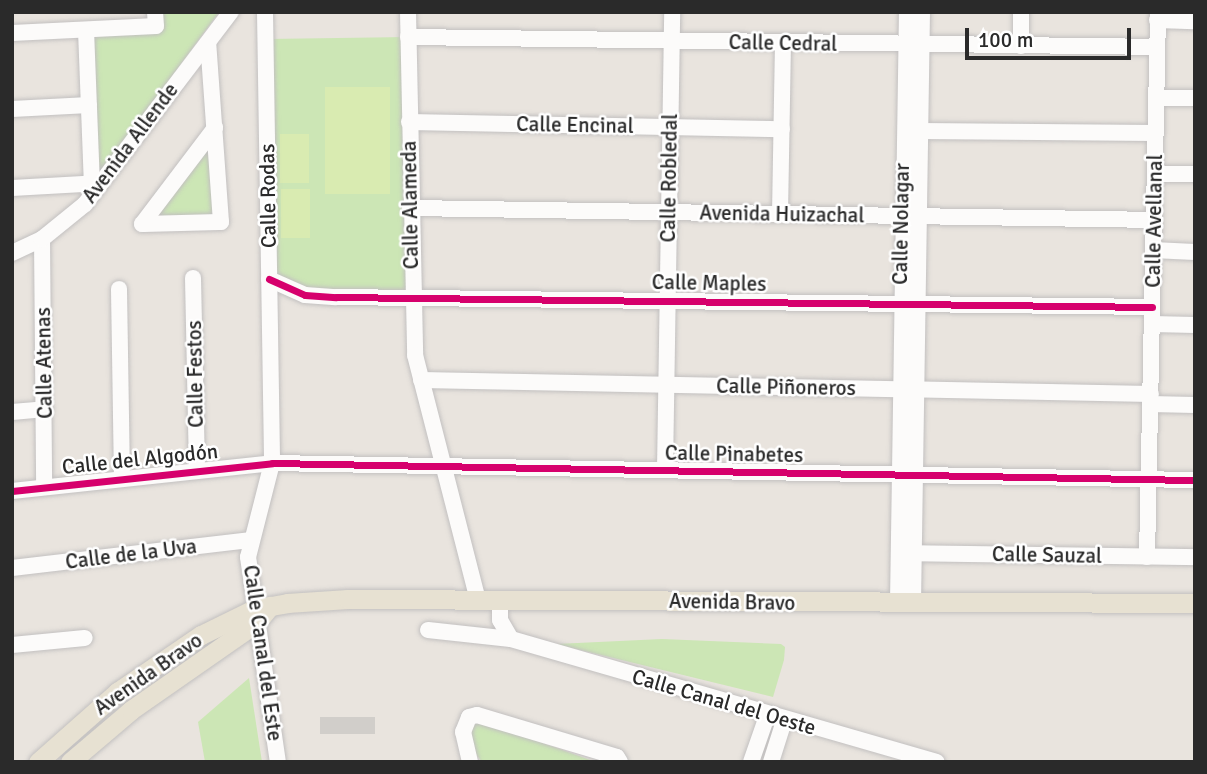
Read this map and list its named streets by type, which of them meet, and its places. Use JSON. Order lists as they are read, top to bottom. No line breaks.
{"streets":{"main road":["Avenida Bravo"],"street":["Calle Cedral","Calle Encinal","Avenida Allende","Calle Robledal","Calle Rodas","Calle Alameda","Avenida Huizachal","Calle Avellanal","Calle Nolagar","Calle Maples","Calle Atenas","Calle Festos","Calle Piñoneros","Calle Pinabetes","Calle del Algodón","Calle de la Uva","Calle Sauzal","Calle Canal del Este","Calle Canal del Oeste"]},"crossings":[["Calle Cedral","Calle Robledal"],["Calle Cedral","Calle Alameda"],["Calle Cedral","Calle Avellanal"],["Calle Cedral","Calle Nolagar"],["Calle Encinal","Calle Robledal"],["Calle Encinal","Calle Alameda"],["Avenida Allende","Calle Atenas"],["Calle Robledal","Avenida Huizachal"],["Calle Robledal","Calle Maples"],["Calle Robledal","Calle Piñoneros"],["Calle Robledal","Calle Pinabetes"],["Calle Rodas","Calle Maples"],["Calle Rodas","Calle Pinabetes"],["Calle Rodas","Calle del Algodón"],["Calle Rodas","Calle Canal del Este"],["Calle Alameda","Avenida Huizachal"],["Calle Alameda","Calle Maples"],["Calle Alameda","Calle Piñoneros"],["Calle Alameda","Calle Pinabetes"],["Calle Alameda","Avenida Bravo"],["Avenida Huizachal","Calle Avellanal"],["Avenida Huizachal","Calle Nolagar"],["Calle Avellanal","Calle Maples"],["Calle Avellanal","Calle Piñoneros"],["Calle Avellanal","Calle Pinabetes"],["Calle Avellanal","Calle Sauzal"],["Calle Nolagar","Calle Maples"],["Calle Nolagar","Calle Piñoneros"],["Calle Nolagar","Calle Pinabetes"],["Calle Nolagar","Calle Sauzal"],["Calle Nolagar","Avenida Bravo"],["Calle Atenas","Calle del Algodón"],["Calle Festos","Calle del Algodón"],["Calle Pinabetes","Calle del Algodón"],["Calle Pinabetes","Calle Canal del Este"],["Calle del Algodón","Calle Canal del Este"],["Calle de la Uva","Calle Canal del Este"],["Avenida Bravo","Calle Canal del Este"]],"scale_bar":"100 m"}
